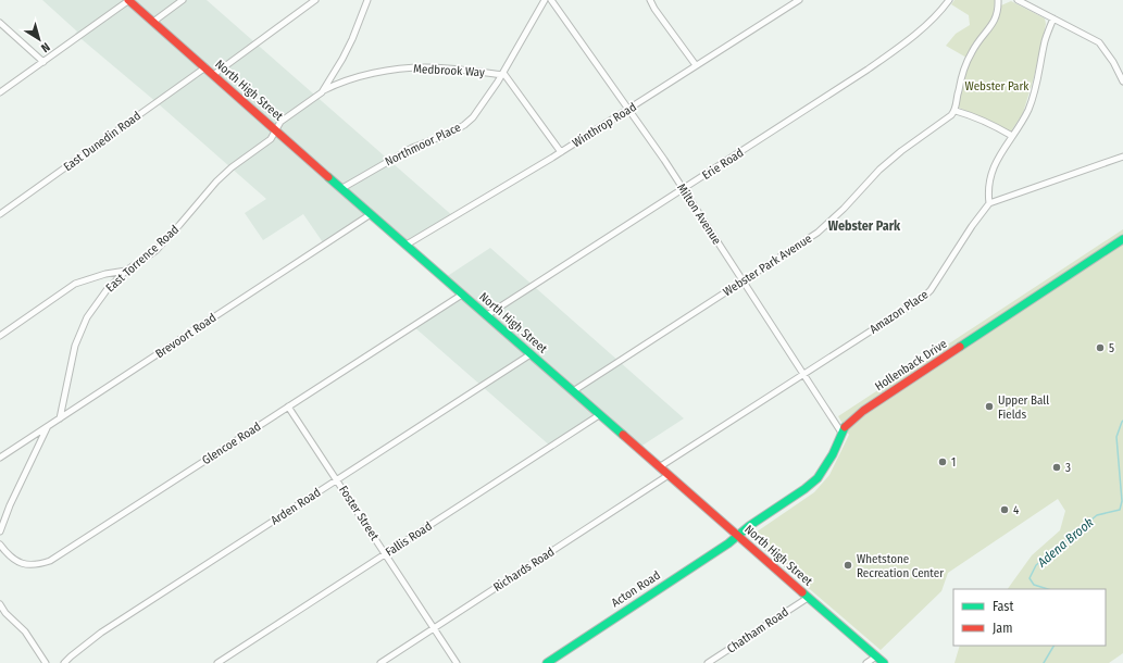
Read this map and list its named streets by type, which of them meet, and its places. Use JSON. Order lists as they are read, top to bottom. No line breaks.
{"streets":{"main road":["North High Street","Hollenback Drive","Acton Road"],"street":["Medbrook Way","Winthrop Road","East Dunedin Road","Northmoor Place","Erie Road","Milton Avenue","East Torrence Road","Webster Park Avenue","Amazon Place","Brevoort Road","Glencoe Road","Arden Road","Foster Street","Fallis Road","Richards Road","Chatham Road"]},"crossings":[["Medbrook Way","Northmoor Place"],["Medbrook Way","East Torrence Road"],["North High Street","Winthrop Road"],["North High Street","East Dunedin Road"],["North High Street","Northmoor Place"],["North High Street","Erie Road"],["North High Street","East Torrence Road"],["North High Street","Webster Park Avenue"],["North High Street","Amazon Place"],["North High Street","Brevoort Road"],["North High Street","Hollenback Drive"],["North High Street","Glencoe Road"],["North High Street","Arden Road"],["North High Street","Fallis Road"],["North High Street","Richards Road"],["North High Street","Acton Road"],["North High Street","Chatham Road"],["Winthrop Road","Milton Avenue"],["Erie Road","Milton Avenue"],["Milton Avenue","Webster Park Avenue"],["Milton Avenue","Amazon Place"],["Milton Avenue","Hollenback Drive"],["East Torrence Road","Brevoort Road"],["Hollenback Drive","Acton Road"],["Glencoe Road","Foster Street"],["Arden Road","Foster Street"],["Foster Street","Fallis Road"],["Foster Street","Richards Road"]],"districts":["Webster Park"],"water":["Adena Brook"],"parks":["Webster Park"],"places":["5","Upper Ball Fields","1","3","4","Whetstone Recreation Center"],"legend":["Fast","Jam"],"north":"bottom right"}
